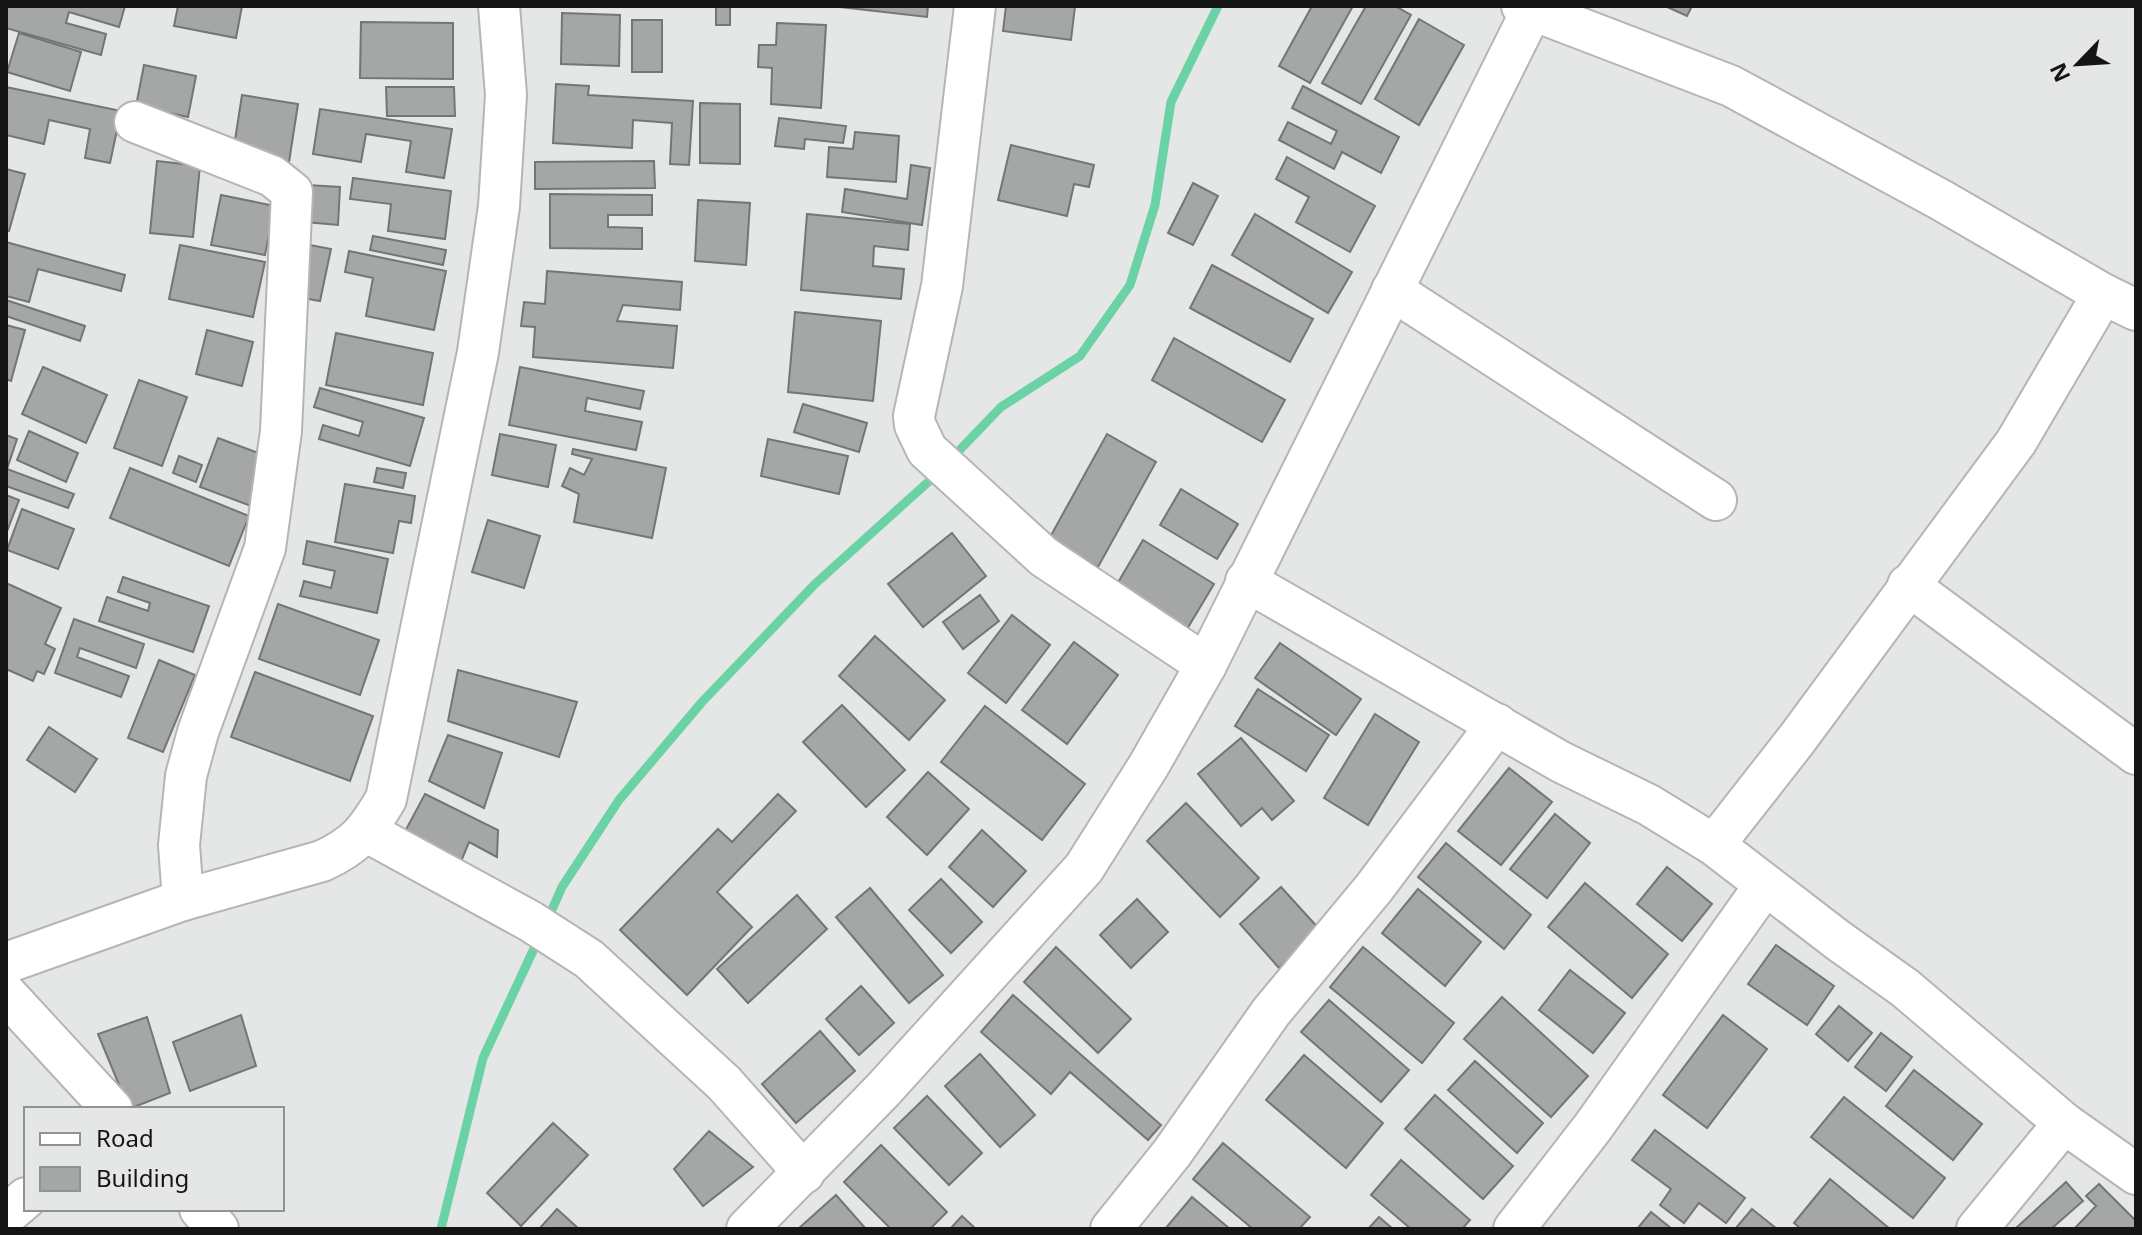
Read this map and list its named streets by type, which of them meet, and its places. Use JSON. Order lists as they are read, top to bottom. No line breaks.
{"legend":["Road","Building"],"north":"bottom left"}
